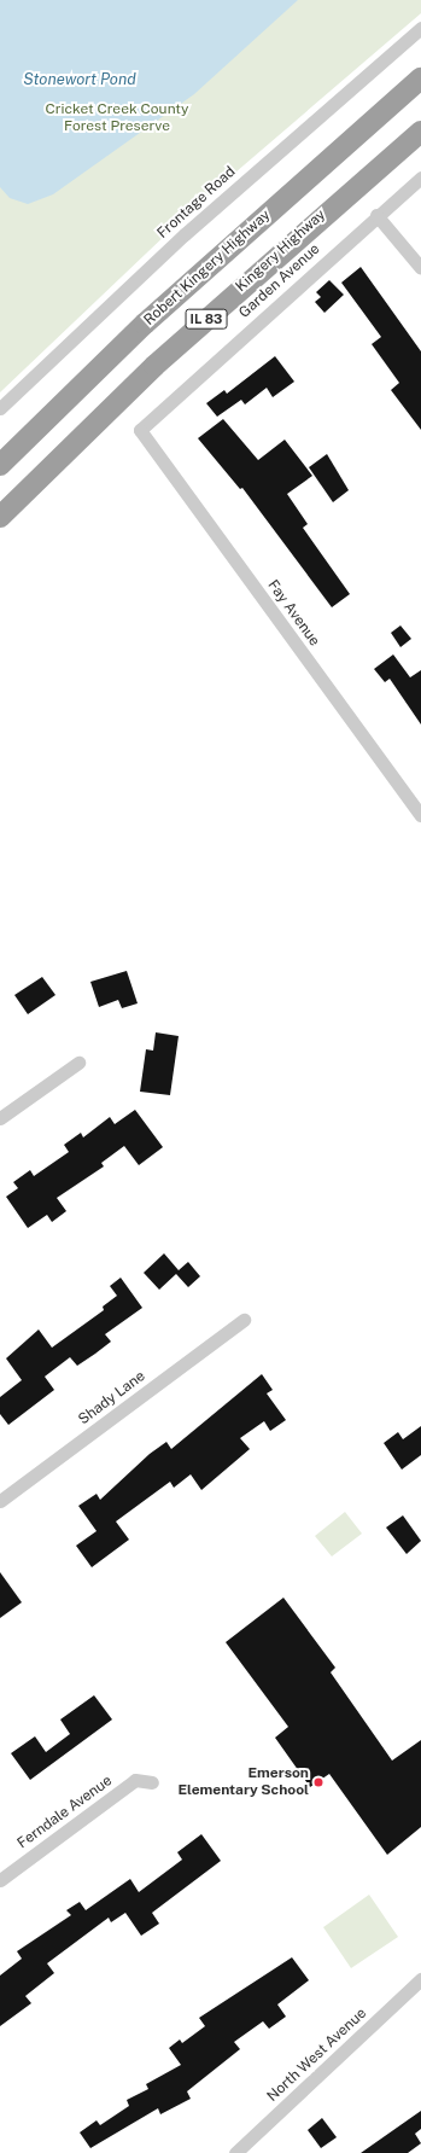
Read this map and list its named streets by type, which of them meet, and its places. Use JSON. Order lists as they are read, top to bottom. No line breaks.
{"streets":{"highway":["Kingery Highway","Robert Kingery Highway","IL 83"],"street":["Frontage Road","Garden Avenue","Fay Avenue","Shady Lane","Ferndale Avenue","North West Avenue"]},"crossings":[["Garden Avenue","Fay Avenue"]],"water":["Stonewort Pond"],"parks":["Cricket Creek County Forest Preserve"],"places":["Emerson Elementary School"]}
